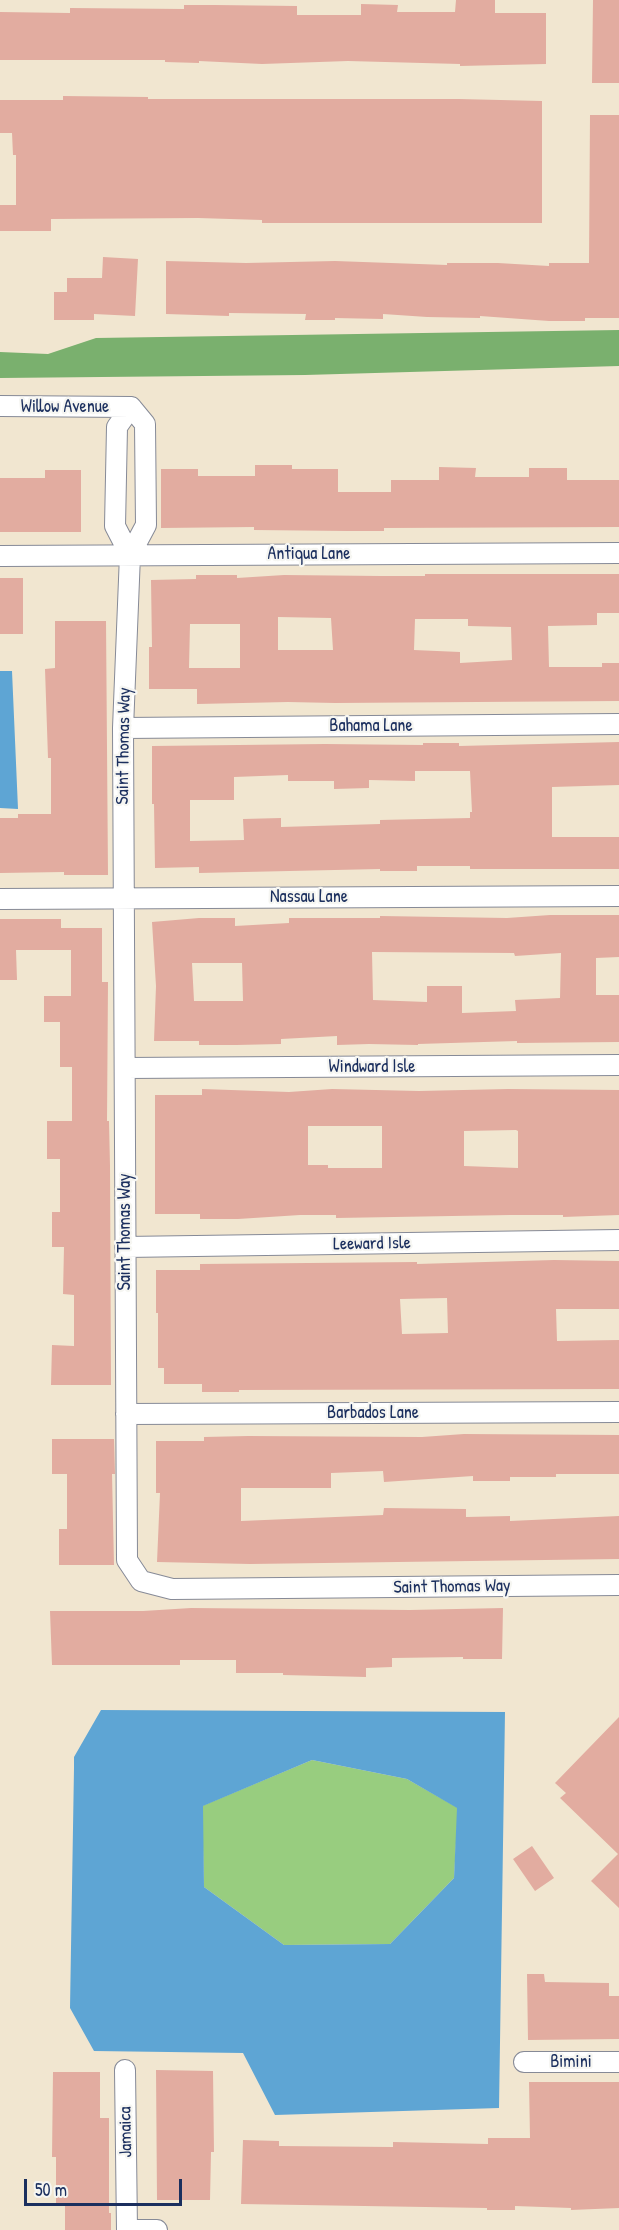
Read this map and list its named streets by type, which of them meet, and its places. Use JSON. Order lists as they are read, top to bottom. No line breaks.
{"streets":{"street":["Willow Avenue","Antiqua Lane","Bahama Lane","Saint Thomas Way","Nassau Lane","Windward Isle","Leeward Isle","Barbados Lane","Bimini","Jamaica"]},"crossings":[["Willow Avenue","Saint Thomas Way"],["Antiqua Lane","Saint Thomas Way"],["Bahama Lane","Saint Thomas Way"],["Saint Thomas Way","Nassau Lane"],["Saint Thomas Way","Windward Isle"],["Saint Thomas Way","Leeward Isle"],["Saint Thomas Way","Barbados Lane"]],"scale_bar":"50 m"}
